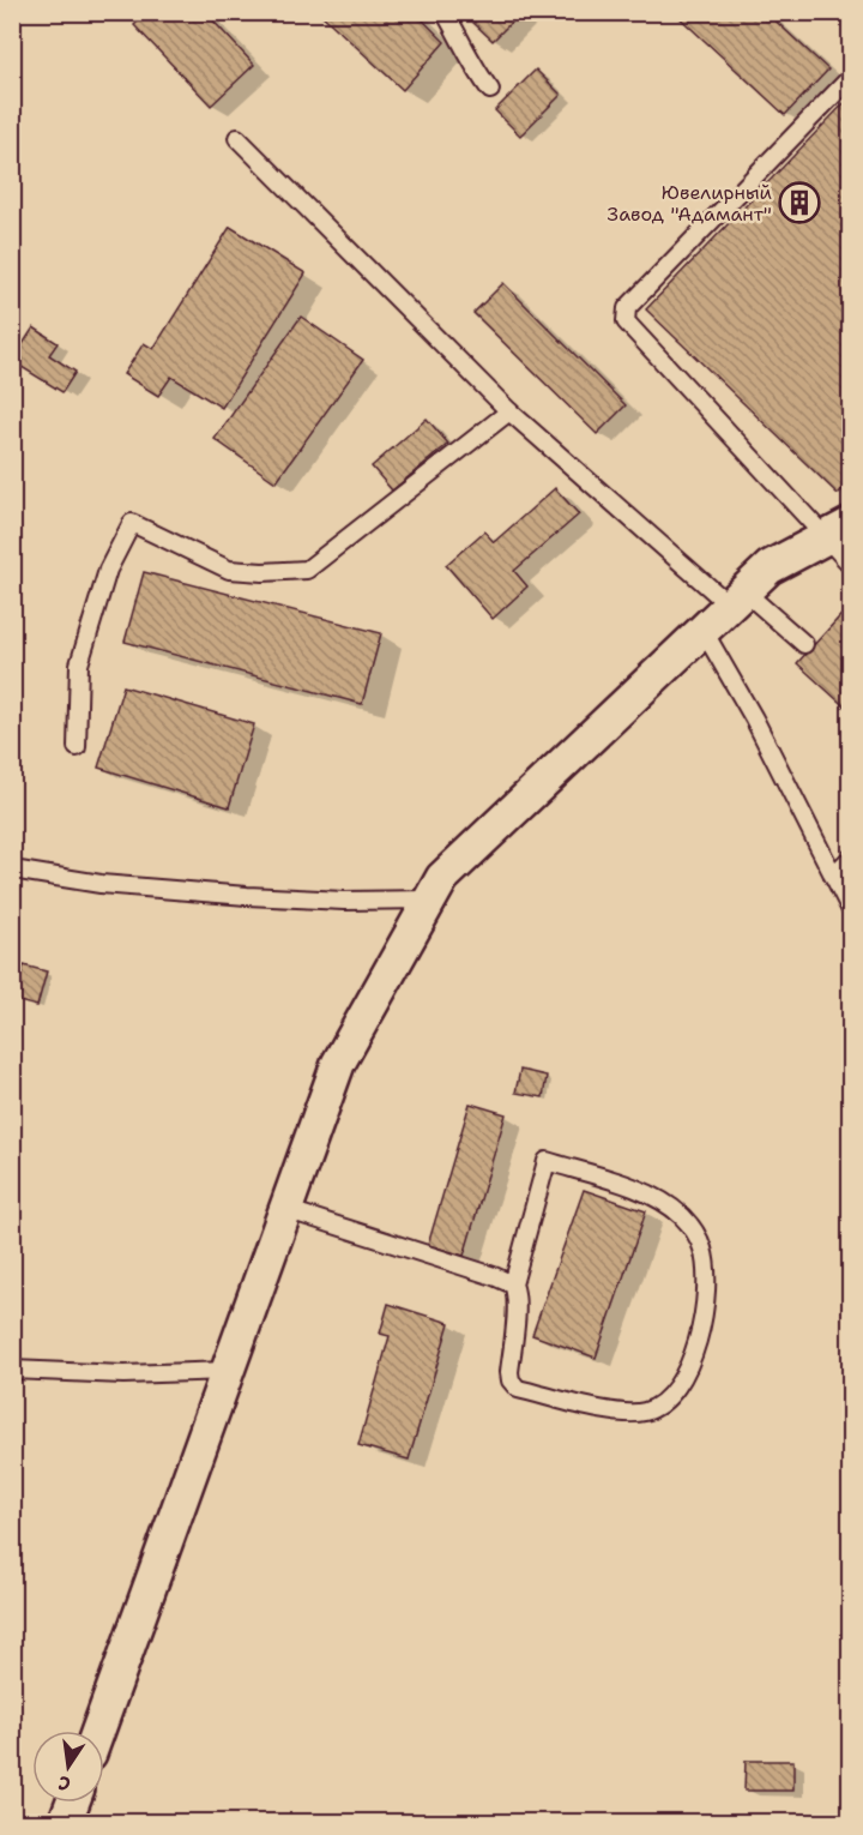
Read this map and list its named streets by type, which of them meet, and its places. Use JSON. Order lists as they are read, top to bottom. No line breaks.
{"places":{"building":["Ювелирный Завод \"Адамант\""]},"north":"bottom"}
